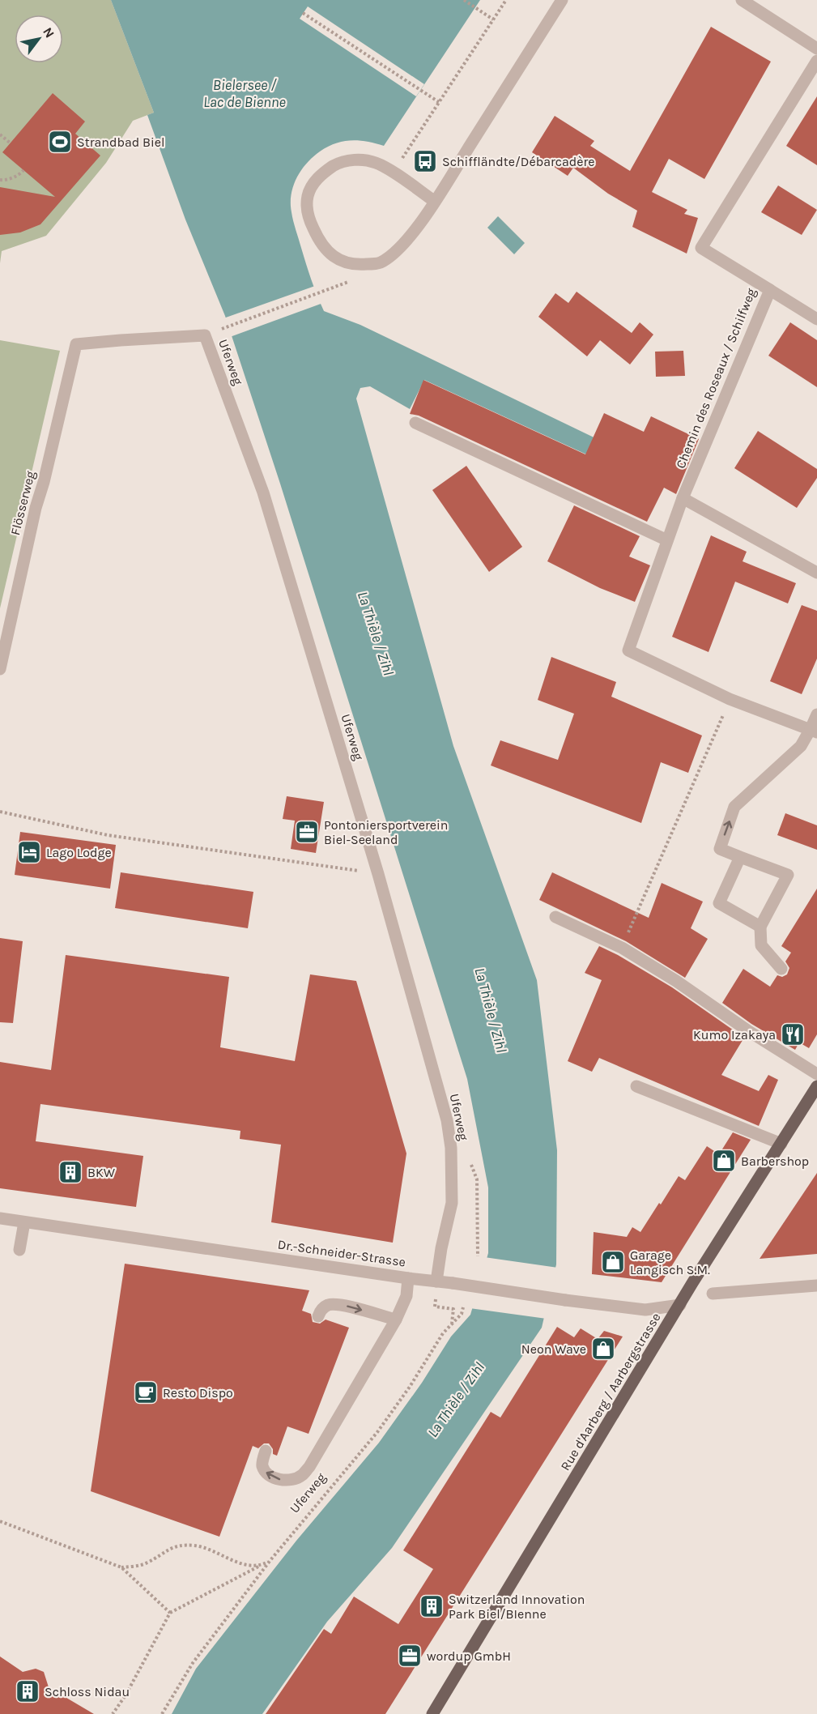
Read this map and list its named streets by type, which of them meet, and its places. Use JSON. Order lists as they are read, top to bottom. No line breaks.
{"streets":{"main road":["Rue d'Aarberg / Aarbergstrasse"],"street":["Uferweg","Chemin des Roseaux / Schilfweg","Flösserweg","Dr.-Schneider-Strasse"]},"crossings":[["Uferweg","Flösserweg"],["Uferweg","Dr.-Schneider-Strasse"],["Dr.-Schneider-Strasse","Rue d'Aarberg / Aarbergstrasse"]],"water":["Bielersee / Lac de Bienne","La Thièle / Zihl"],"places":{"sports":["Strandbad Biel"],"bus stop":["Schiffländte/Débarcadère"],"office":["Pontoniersportverein Biel-Seeland","wordup GmbH"],"hotel":["Lago Lodge"],"restaurant":["Kumo Izakaya"],"shop":["Barbershop","Garage Langisch S.M.","Neon Wave"],"building":["BKW","Switzerland Innovation Park Biel/BIenne","Schloss Nidau"],"cafe":["Resto Dispo"]},"north":"top right"}
